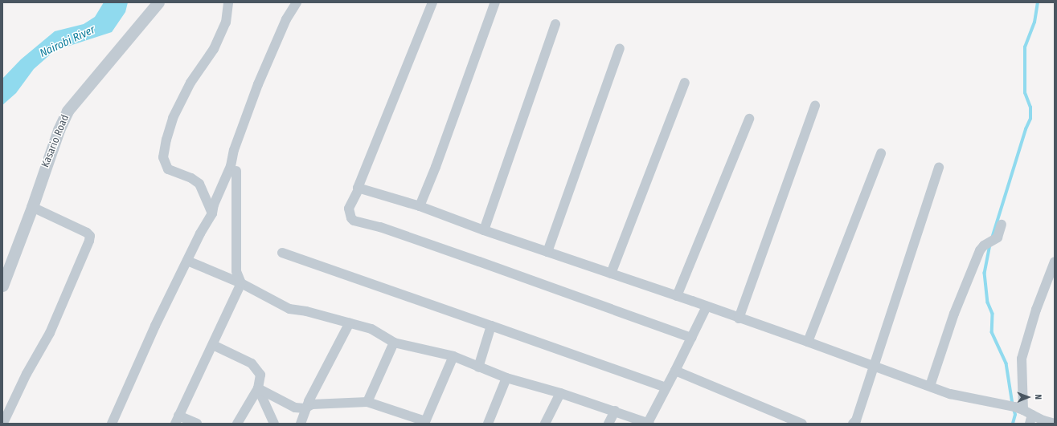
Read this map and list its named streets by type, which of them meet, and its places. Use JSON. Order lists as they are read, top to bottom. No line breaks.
{"streets":{"street":["Kasario Road"]},"water":["Nairobi River"],"north":"right"}
